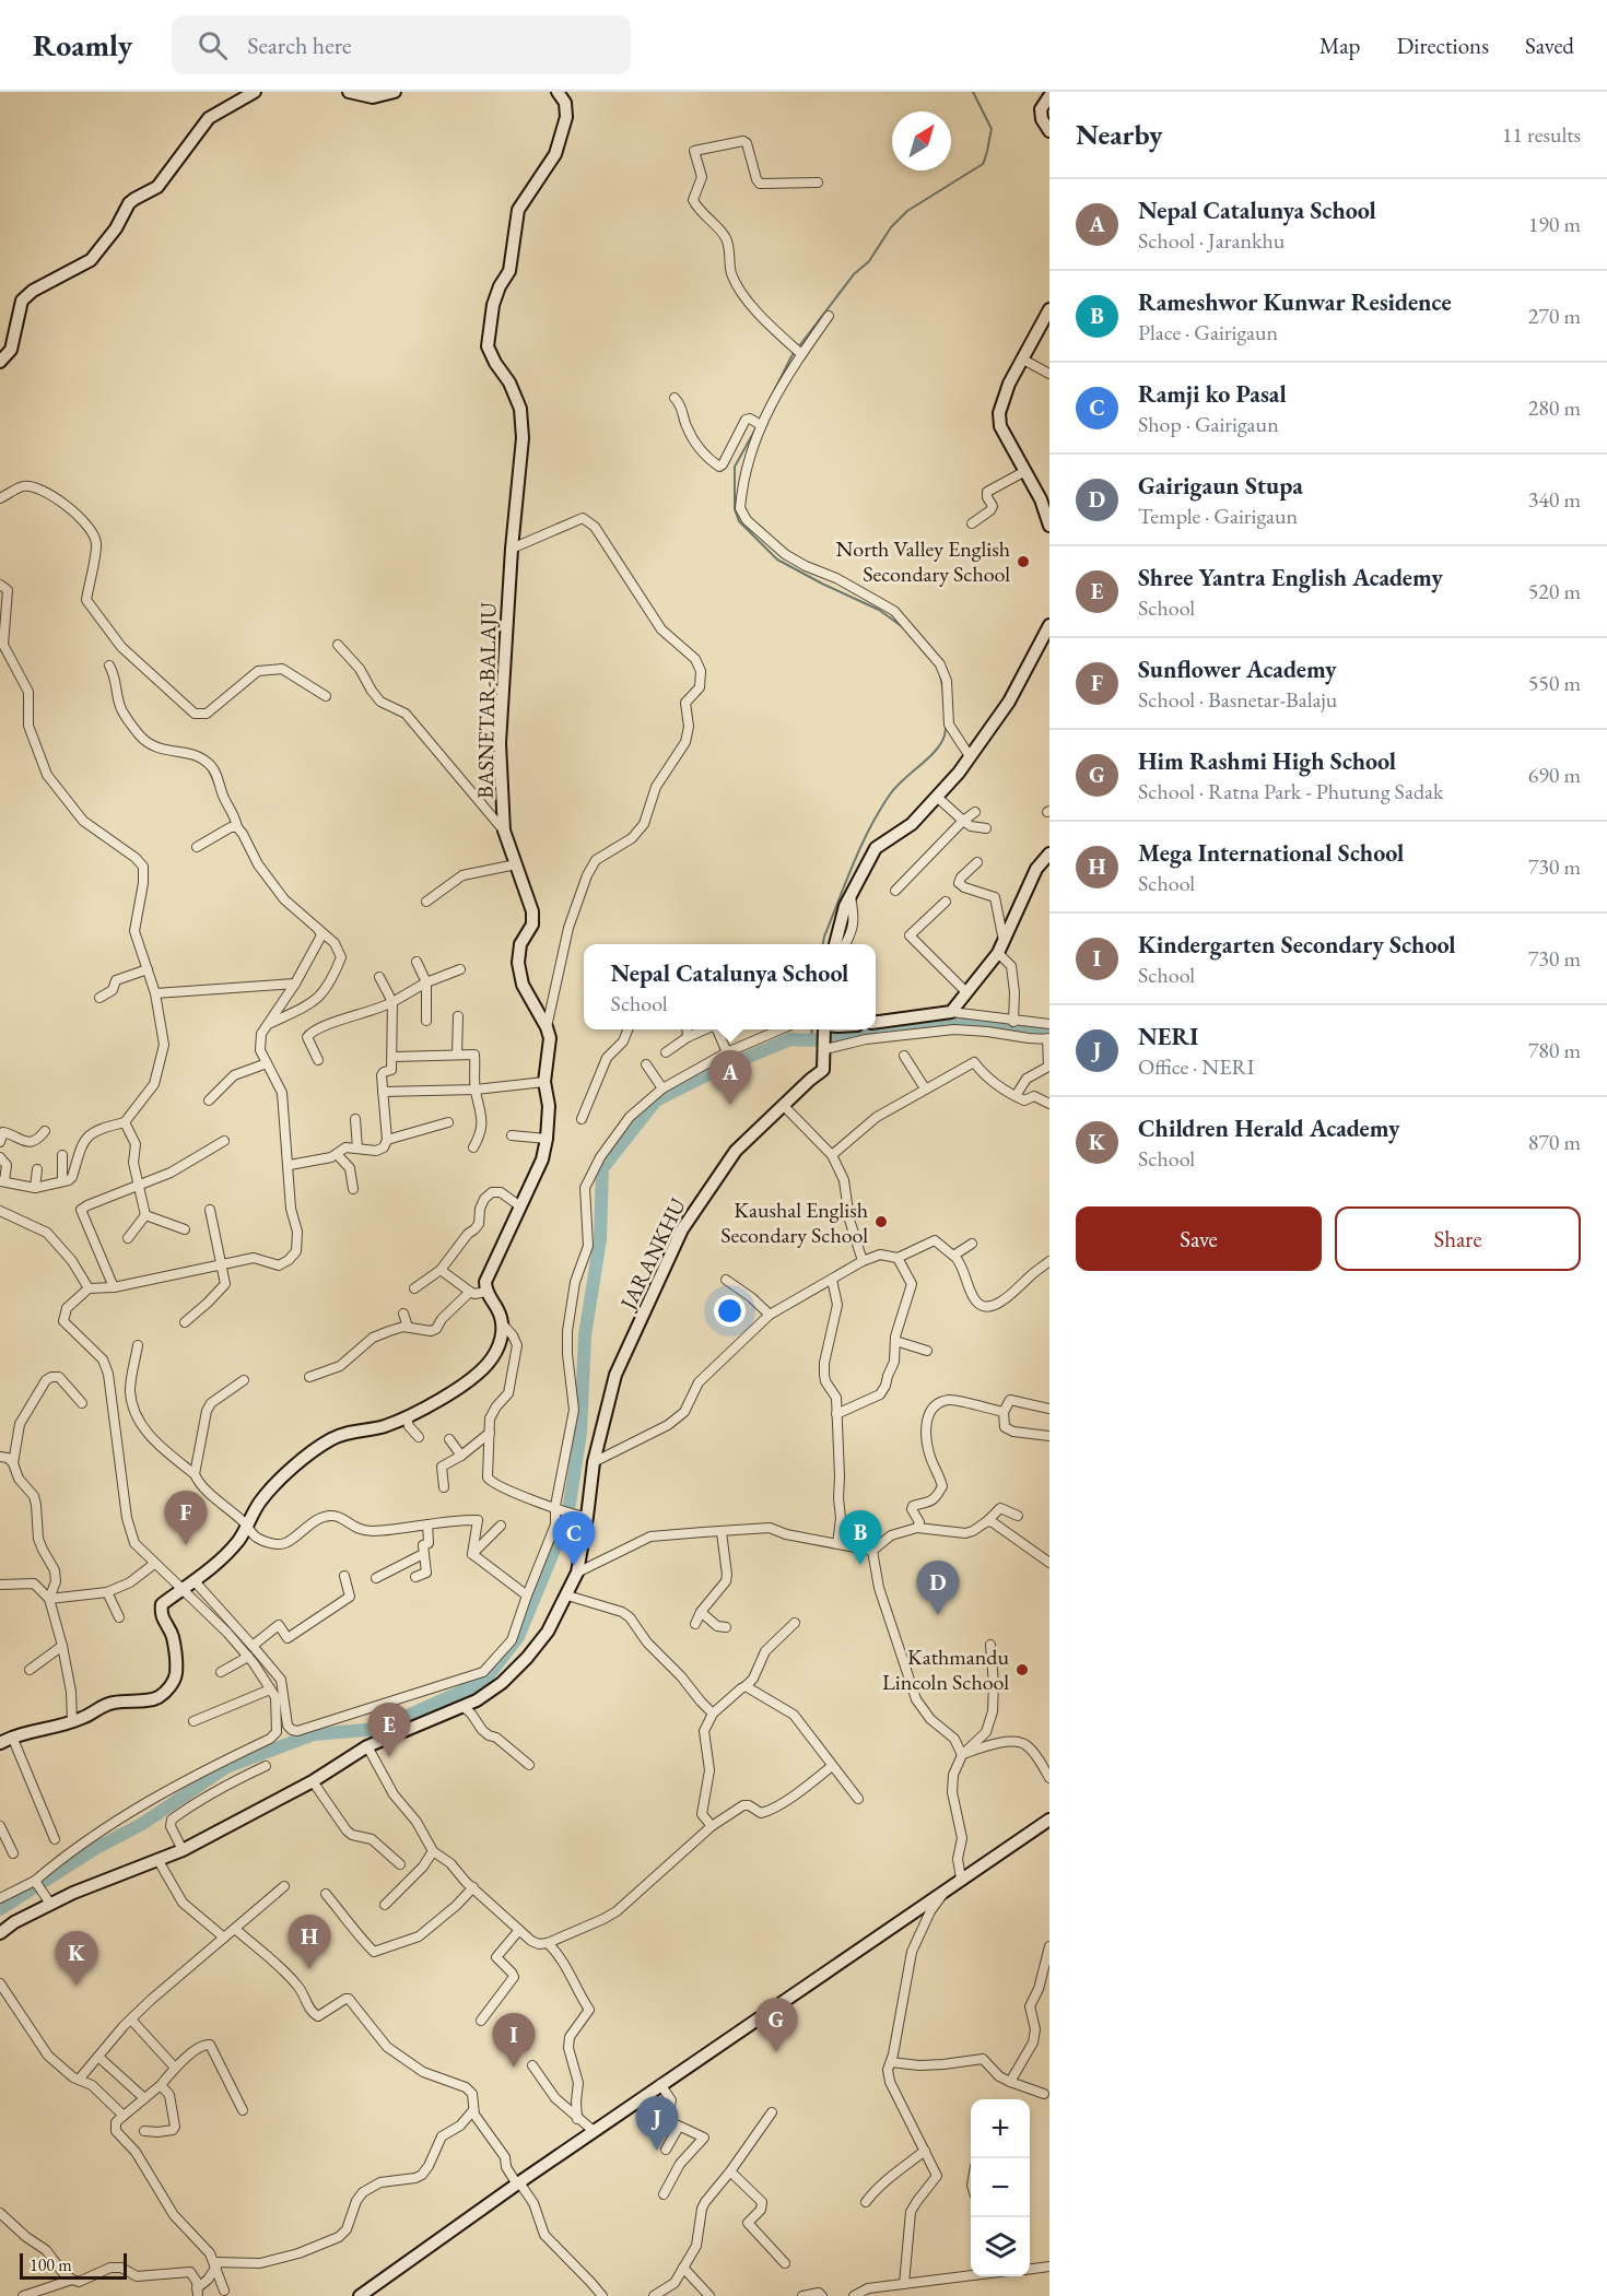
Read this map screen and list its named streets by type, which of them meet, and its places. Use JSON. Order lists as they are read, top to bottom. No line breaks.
{"streets":{"street":["BASNETAR-BALAJU","JARANKHU"]},"places":["North Valley English Secondary School","Kaushal English Secondary School","Kathmandu Lincoln School"],"scale_bar":"100 m","north":"top right","page":{"header":"Roamly","search":"Search here","nav":["Map","Directions","Saved"],"heading":["Nearby","11 results"],"list":[{"mark":"A","name":"Nepal Catalunya School","note":"School · Jarankhu","value":"190 m"},{"mark":"B","name":"Rameshwor Kunwar Residence","note":"Place · Gairigaun","value":"270 m"},{"mark":"C","name":"Ramji ko Pasal","note":"Shop · Gairigaun","value":"280 m"},{"mark":"D","name":"Gairigaun Stupa","note":"Temple · Gairigaun","value":"340 m"},{"mark":"E","name":"Shree Yantra English Academy","note":"School","value":"520 m"},{"mark":"F","name":"Sunflower Academy","note":"School · Basnetar-Balaju","value":"550 m"},{"mark":"G","name":"Him Rashmi High School","note":"School · Ratna Park - Phutung Sadak","value":"690 m"},{"mark":"H","name":"Mega International School","note":"School","value":"730 m"},{"mark":"I","name":"Kindergarten Secondary School","note":"School","value":"730 m"},{"mark":"J","name":"NERI","note":"Office · NERI","value":"780 m"},{"mark":"K","name":"Children Herald Academy","note":"School","value":"870 m"}],"popup":["Nepal Catalunya School","School"],"pins":["A","F","B","C","D","E","H","K","G","I","J"],"buttons":["Save","Share"],"map_buttons":["+","−"],"scale":"100 m"}}
